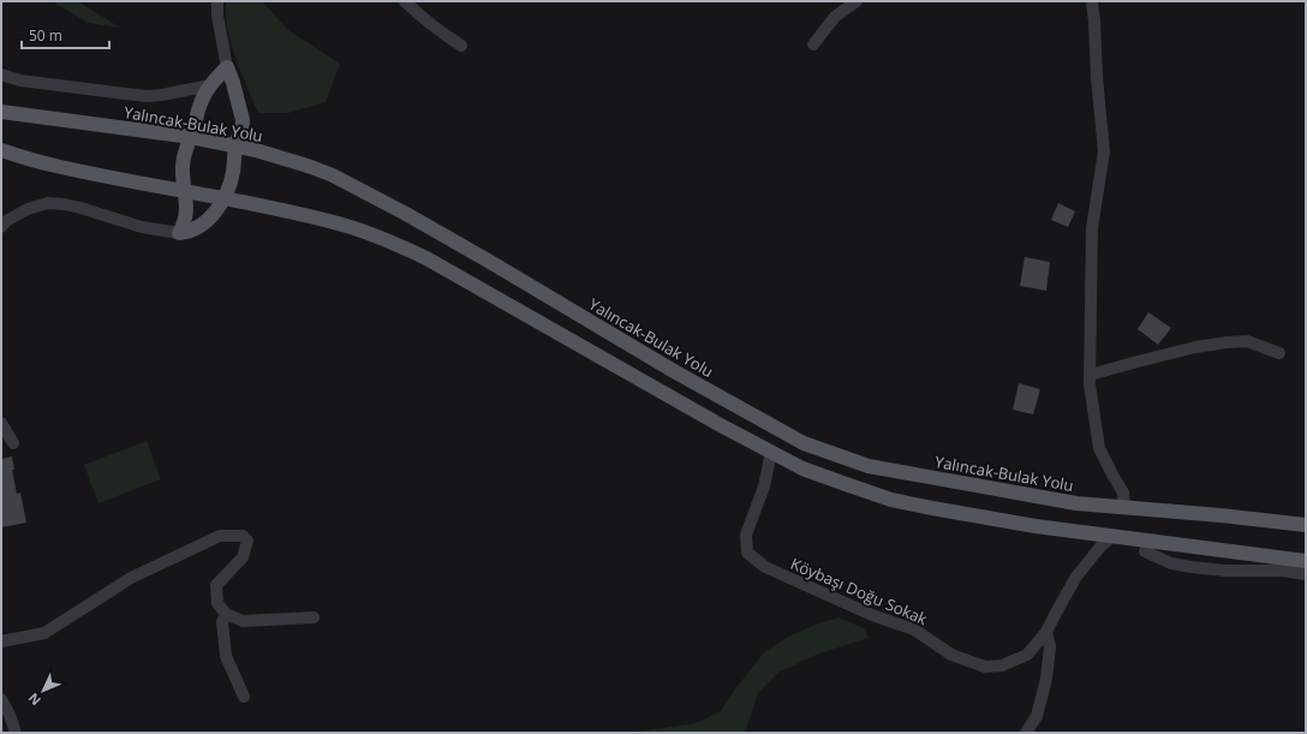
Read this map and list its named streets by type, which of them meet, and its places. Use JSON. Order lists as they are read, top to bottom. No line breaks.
{"streets":{"main road":["Yalıncak-Bulak Yolu"],"street":["Köybaşı Doğu Sokak"]},"scale_bar":"50 m","north":"bottom left"}
